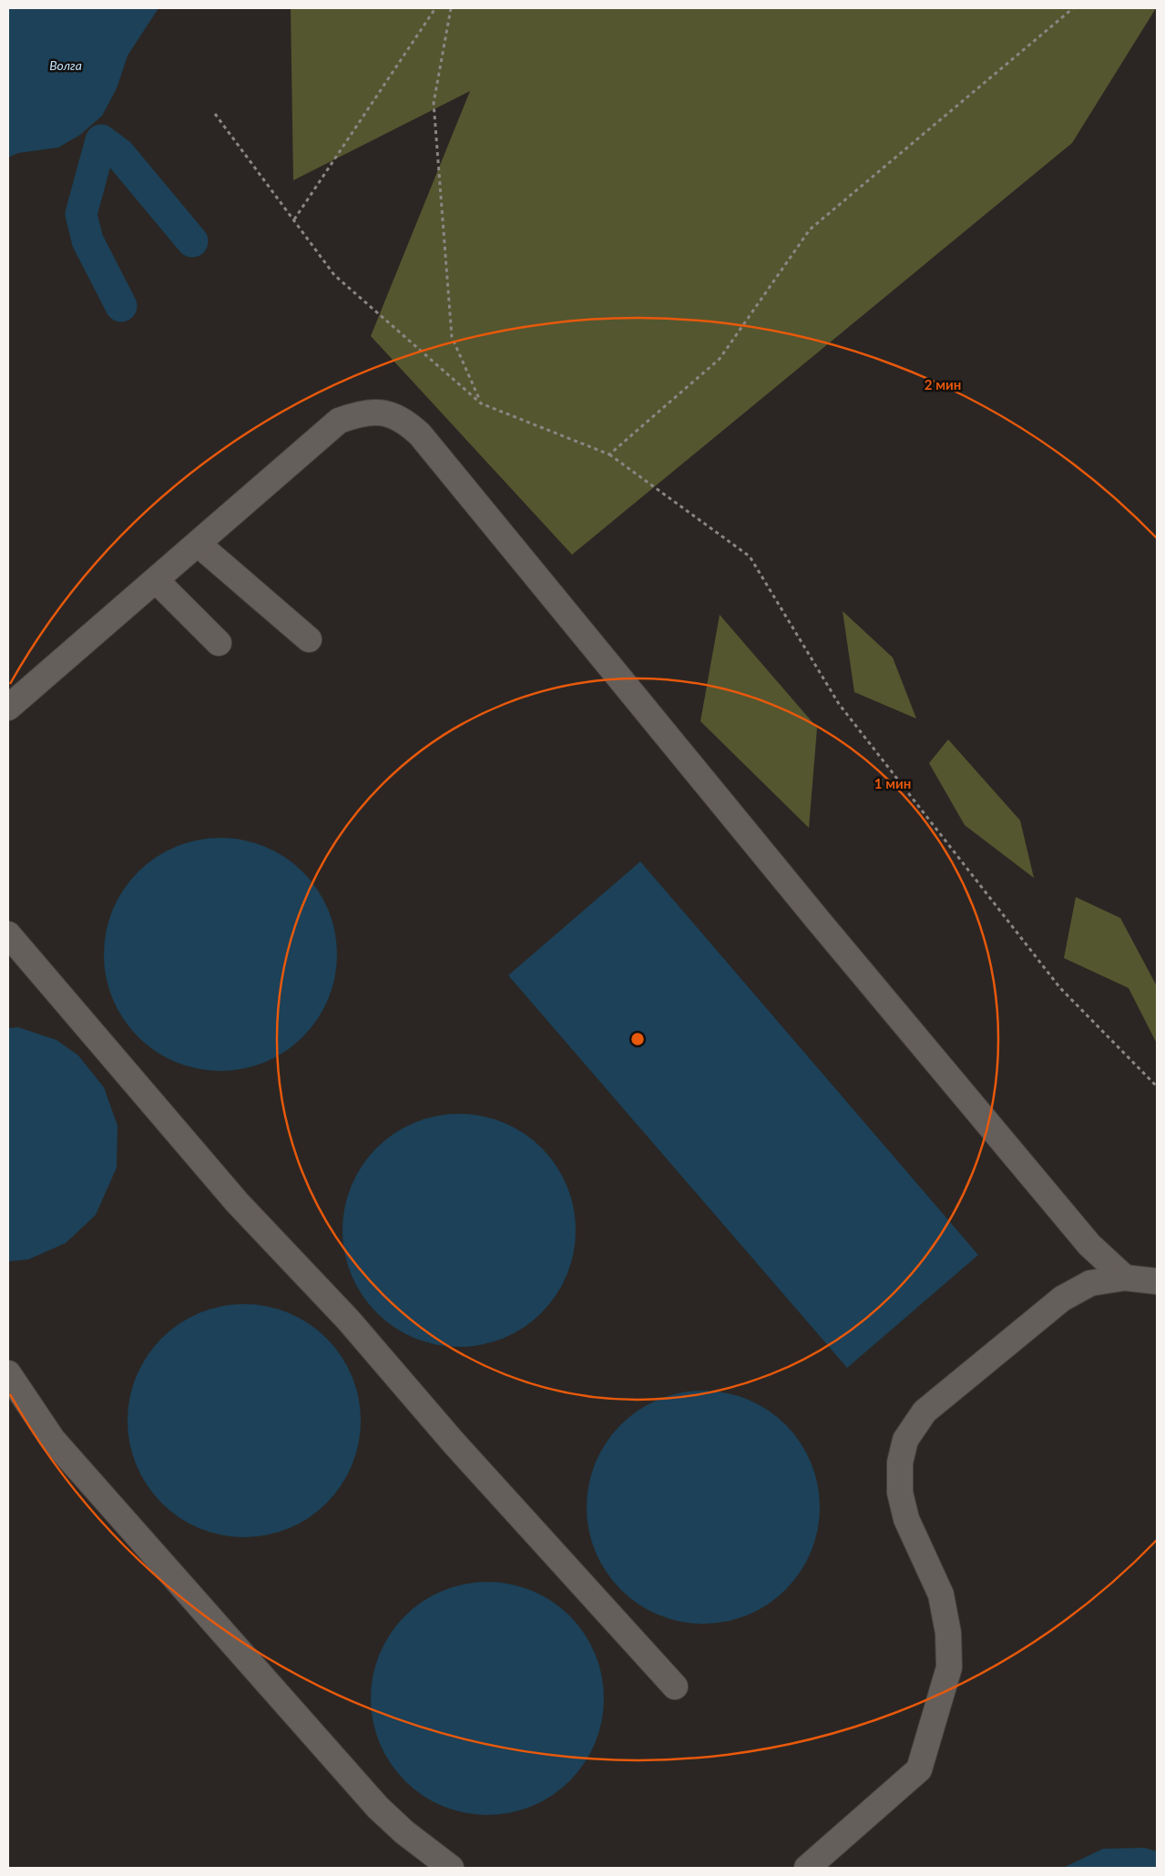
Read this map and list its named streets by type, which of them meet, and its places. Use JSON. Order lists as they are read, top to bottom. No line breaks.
{"water":["Волга"],"rings":["2 мин","1 мин"]}
